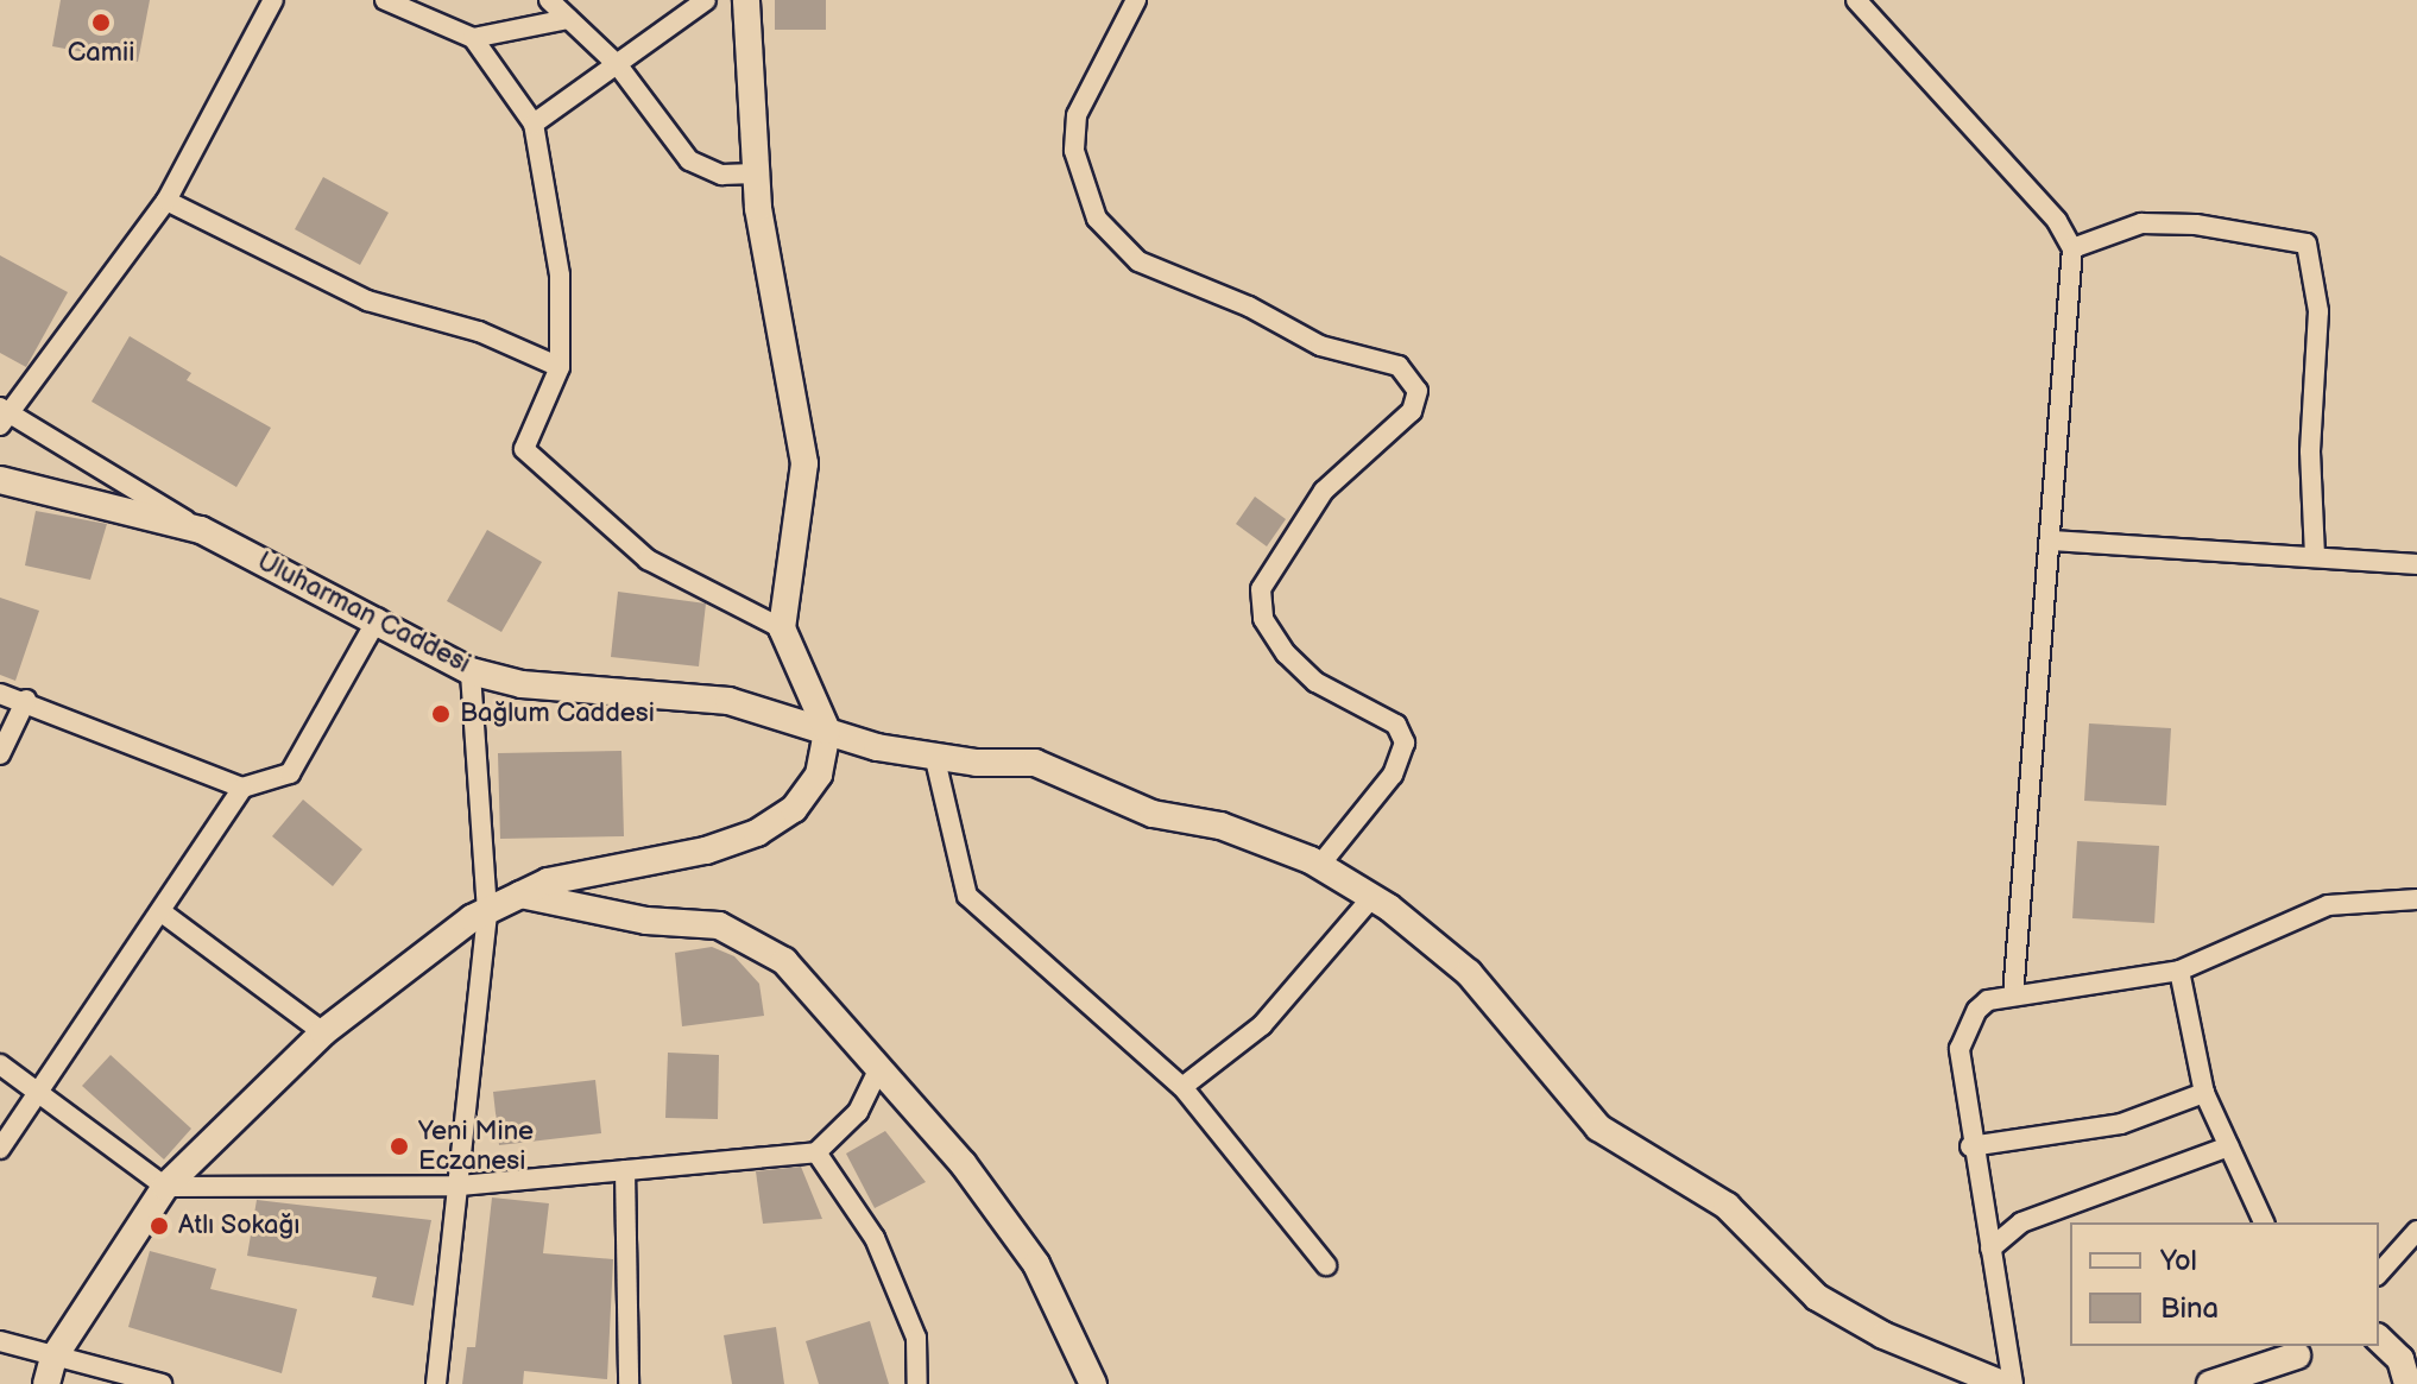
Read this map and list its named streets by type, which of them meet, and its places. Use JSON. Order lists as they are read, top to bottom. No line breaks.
{"streets":{"street":["Uluharman Caddesi"]},"places":["Camii","Bağlum Caddesi","Yeni Mine Eczanesi","Atlı Sokağı"],"legend":["Yol","Bina"]}
